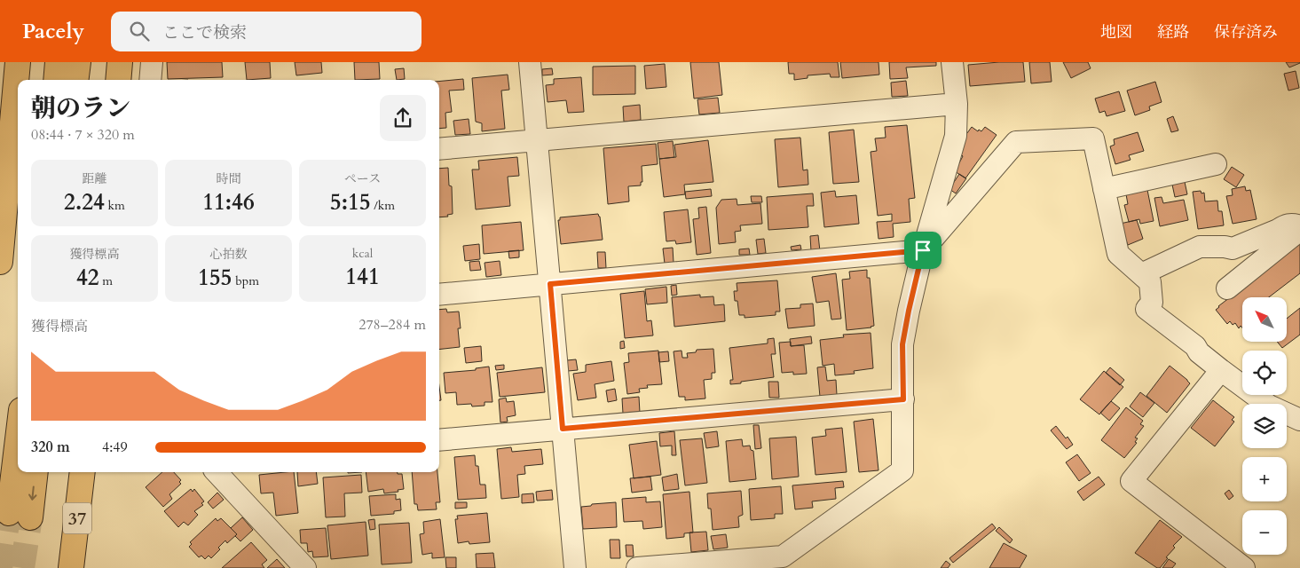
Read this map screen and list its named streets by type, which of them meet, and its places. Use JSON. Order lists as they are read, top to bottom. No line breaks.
{"streets":{"main road":["37"]},"north":"top left","page":{"header":"Pacely","search":"ここで検索","nav":["地図","経路","保存済み"],"heading":["朝のラン","08:44 · 7 × 320 m"],"stats":[["距離","2.24 km"],["時間","11:46"],["ペース","5:15 /km"],["獲得標高","42 m"],["心拍数","155 bpm"],["kcal","141"]],"map_buttons":["+","−"],"chart":["獲得標高","278–284 m"],"list":[{"name":"320 m","note":"4:49"}]}}
